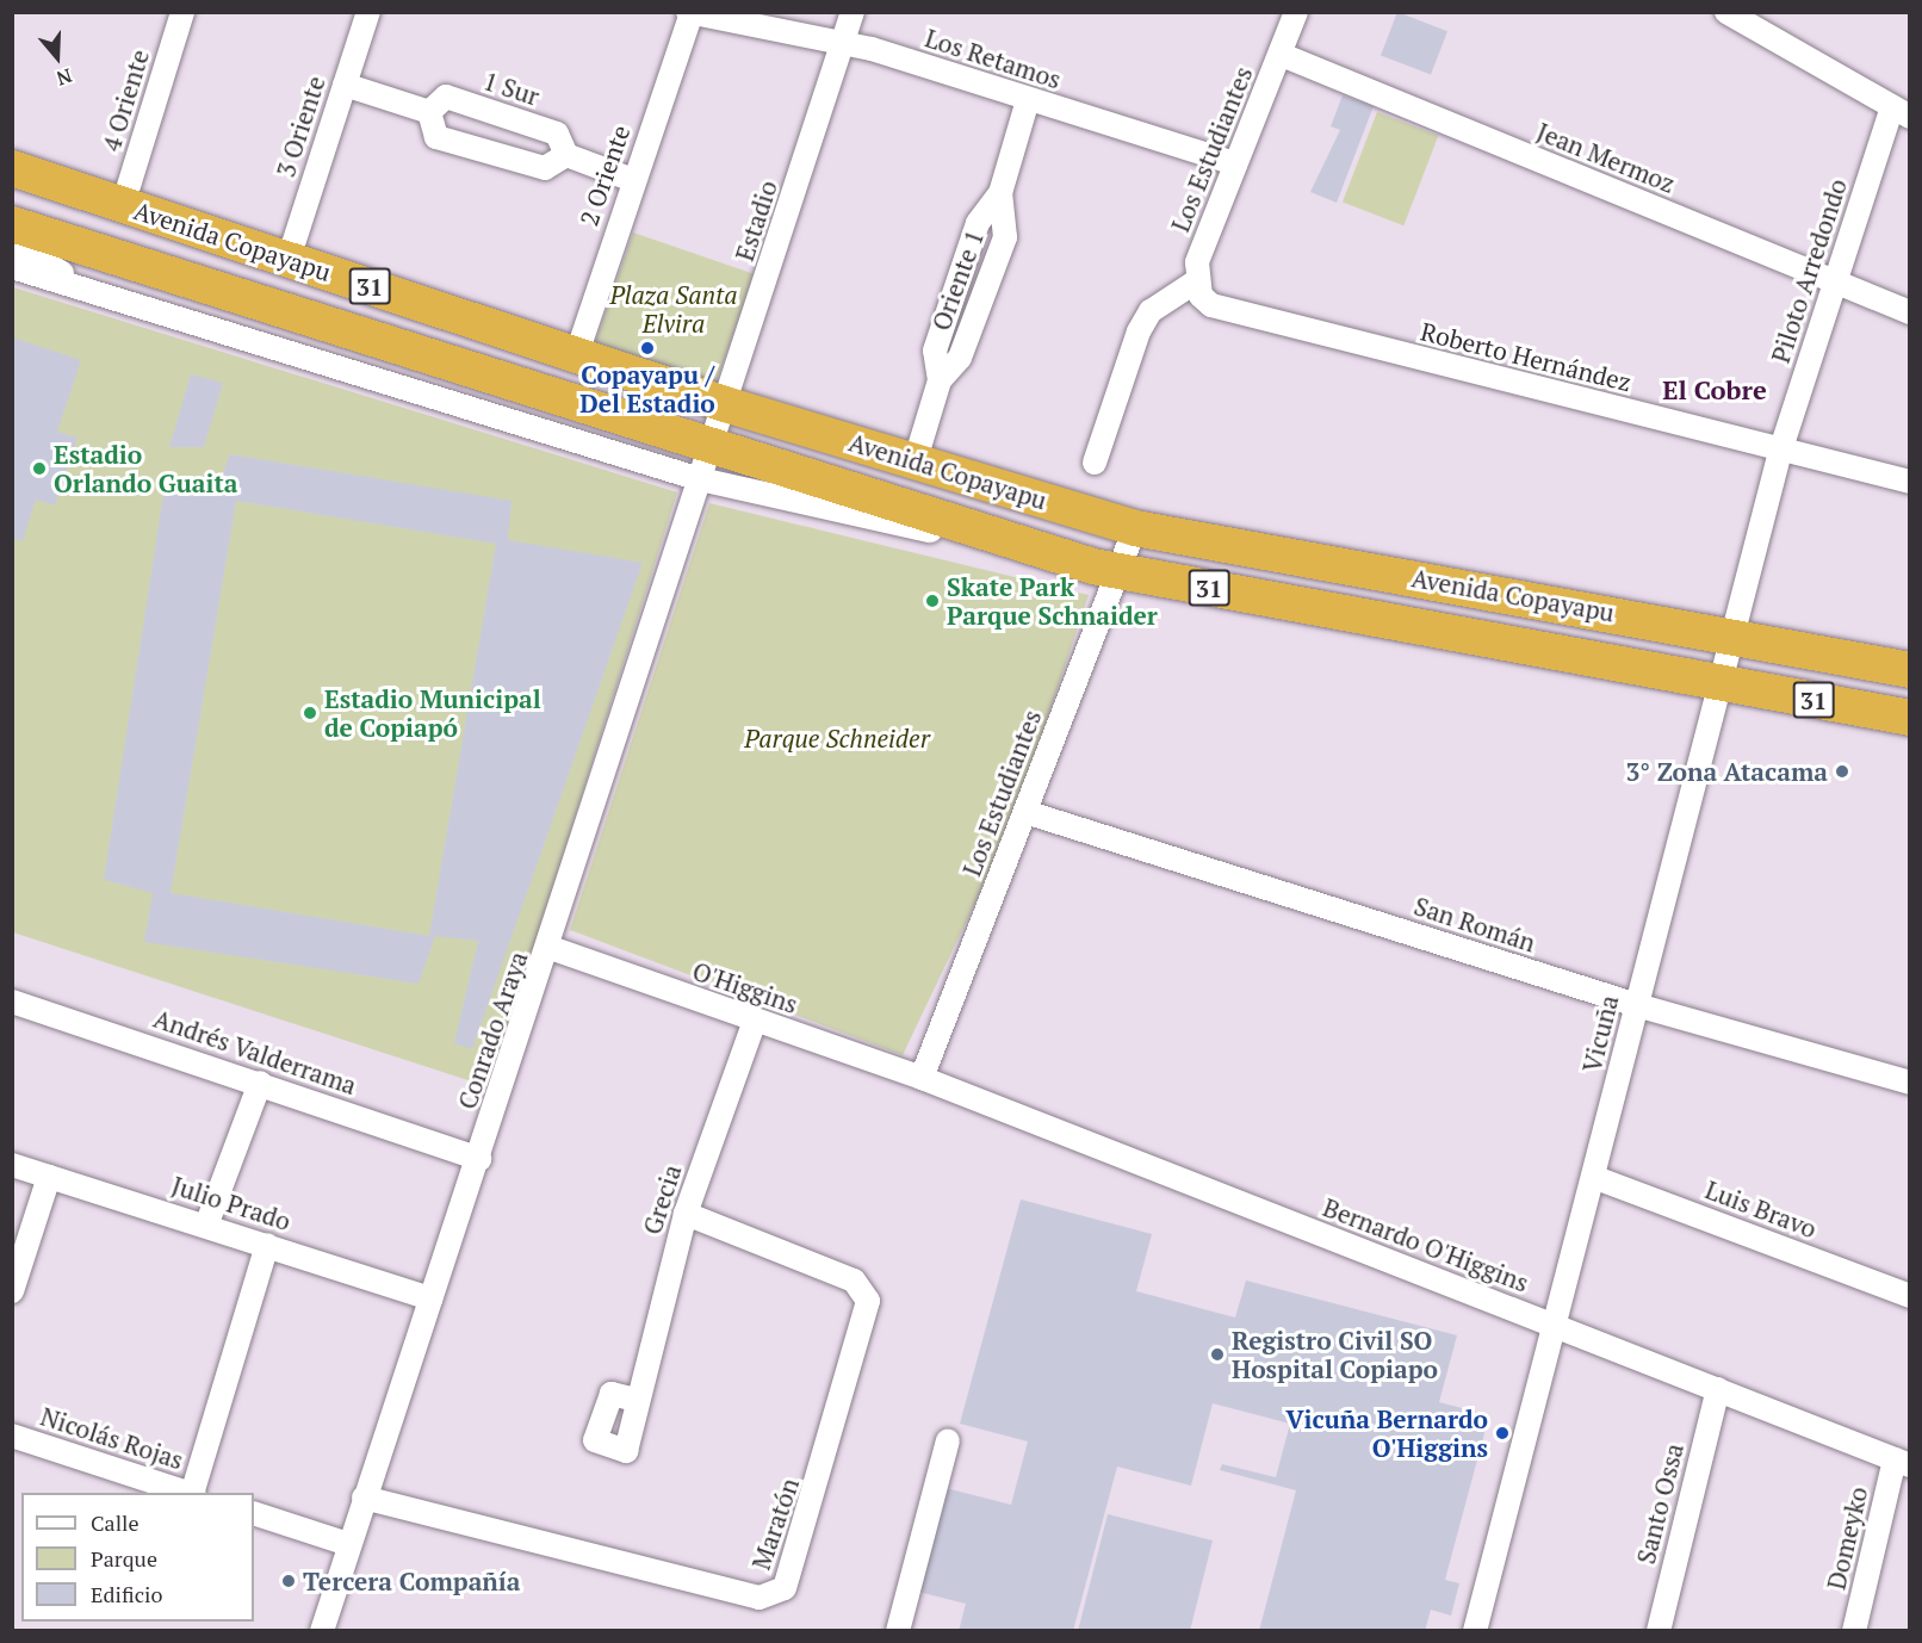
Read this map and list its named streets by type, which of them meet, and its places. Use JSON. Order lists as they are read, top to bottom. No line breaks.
{"streets":{"highway":["Avenida Copayapu","31"],"street":["Los Retamos","1 Sur","4 Oriente","3 Oriente","Los Estudiantes","Jean Mermoz","2 Oriente","Estadio","Piloto Arredondo","Oriente 1","Roberto Hernández","San Román","O'Higgins","Conrado Araya","Vicuña","Andrés Valderrama","Grecia","Julio Prado","Luis Bravo","Bernardo O'Higgins","Nicolás Rojas","Santo Ossa","Maratón","Domeyko"]},"crossings":[["Los Retamos","Los Estudiantes"],["Los Retamos","2 Oriente"],["Los Retamos","Estadio"],["Los Retamos","Oriente 1"],["1 Sur","2 Oriente"],["4 Oriente","Avenida Copayapu"],["3 Oriente","Avenida Copayapu"],["Los Estudiantes","Jean Mermoz"],["Los Estudiantes","Avenida Copayapu"],["Los Estudiantes","Roberto Hernández"],["Los Estudiantes","San Román"],["Los Estudiantes","O'Higgins"],["Los Estudiantes","Bernardo O'Higgins"],["Jean Mermoz","Piloto Arredondo"],["2 Oriente","Avenida Copayapu"],["Estadio","Avenida Copayapu"],["Estadio","Conrado Araya"],["Avenida Copayapu","Oriente 1"],["Avenida Copayapu","Conrado Araya"],["Avenida Copayapu","Vicuña"],["Piloto Arredondo","Roberto Hernández"],["Piloto Arredondo","Vicuña"],["Roberto Hernández","Vicuña"],["San Román","Vicuña"],["O'Higgins","Conrado Araya"],["O'Higgins","Grecia"],["O'Higgins","Bernardo O'Higgins"],["Conrado Araya","Andrés Valderrama"],["Conrado Araya","Julio Prado"],["Conrado Araya","Maratón"],["Vicuña","Luis Bravo"],["Vicuña","Bernardo O'Higgins"],["Grecia","Maratón"],["Bernardo O'Higgins","Santo Ossa"],["Bernardo O'Higgins","Domeyko"]],"districts":["El Cobre"],"parks":["Plaza Santa Elvira","Parque Schneider"],"places":["Copayapu / Del Estadio","Estadio Orlando Guaita","Skate Park Parque Schnaider","Estadio Municipal de Copiapó","3° Zona Atacama","Registro Civil SO Hospital Copiapo","Vicuña Bernardo O'Higgins","Tercera Compañía"],"legend":["Calle","Parque","Edificio"],"north":"bottom"}
